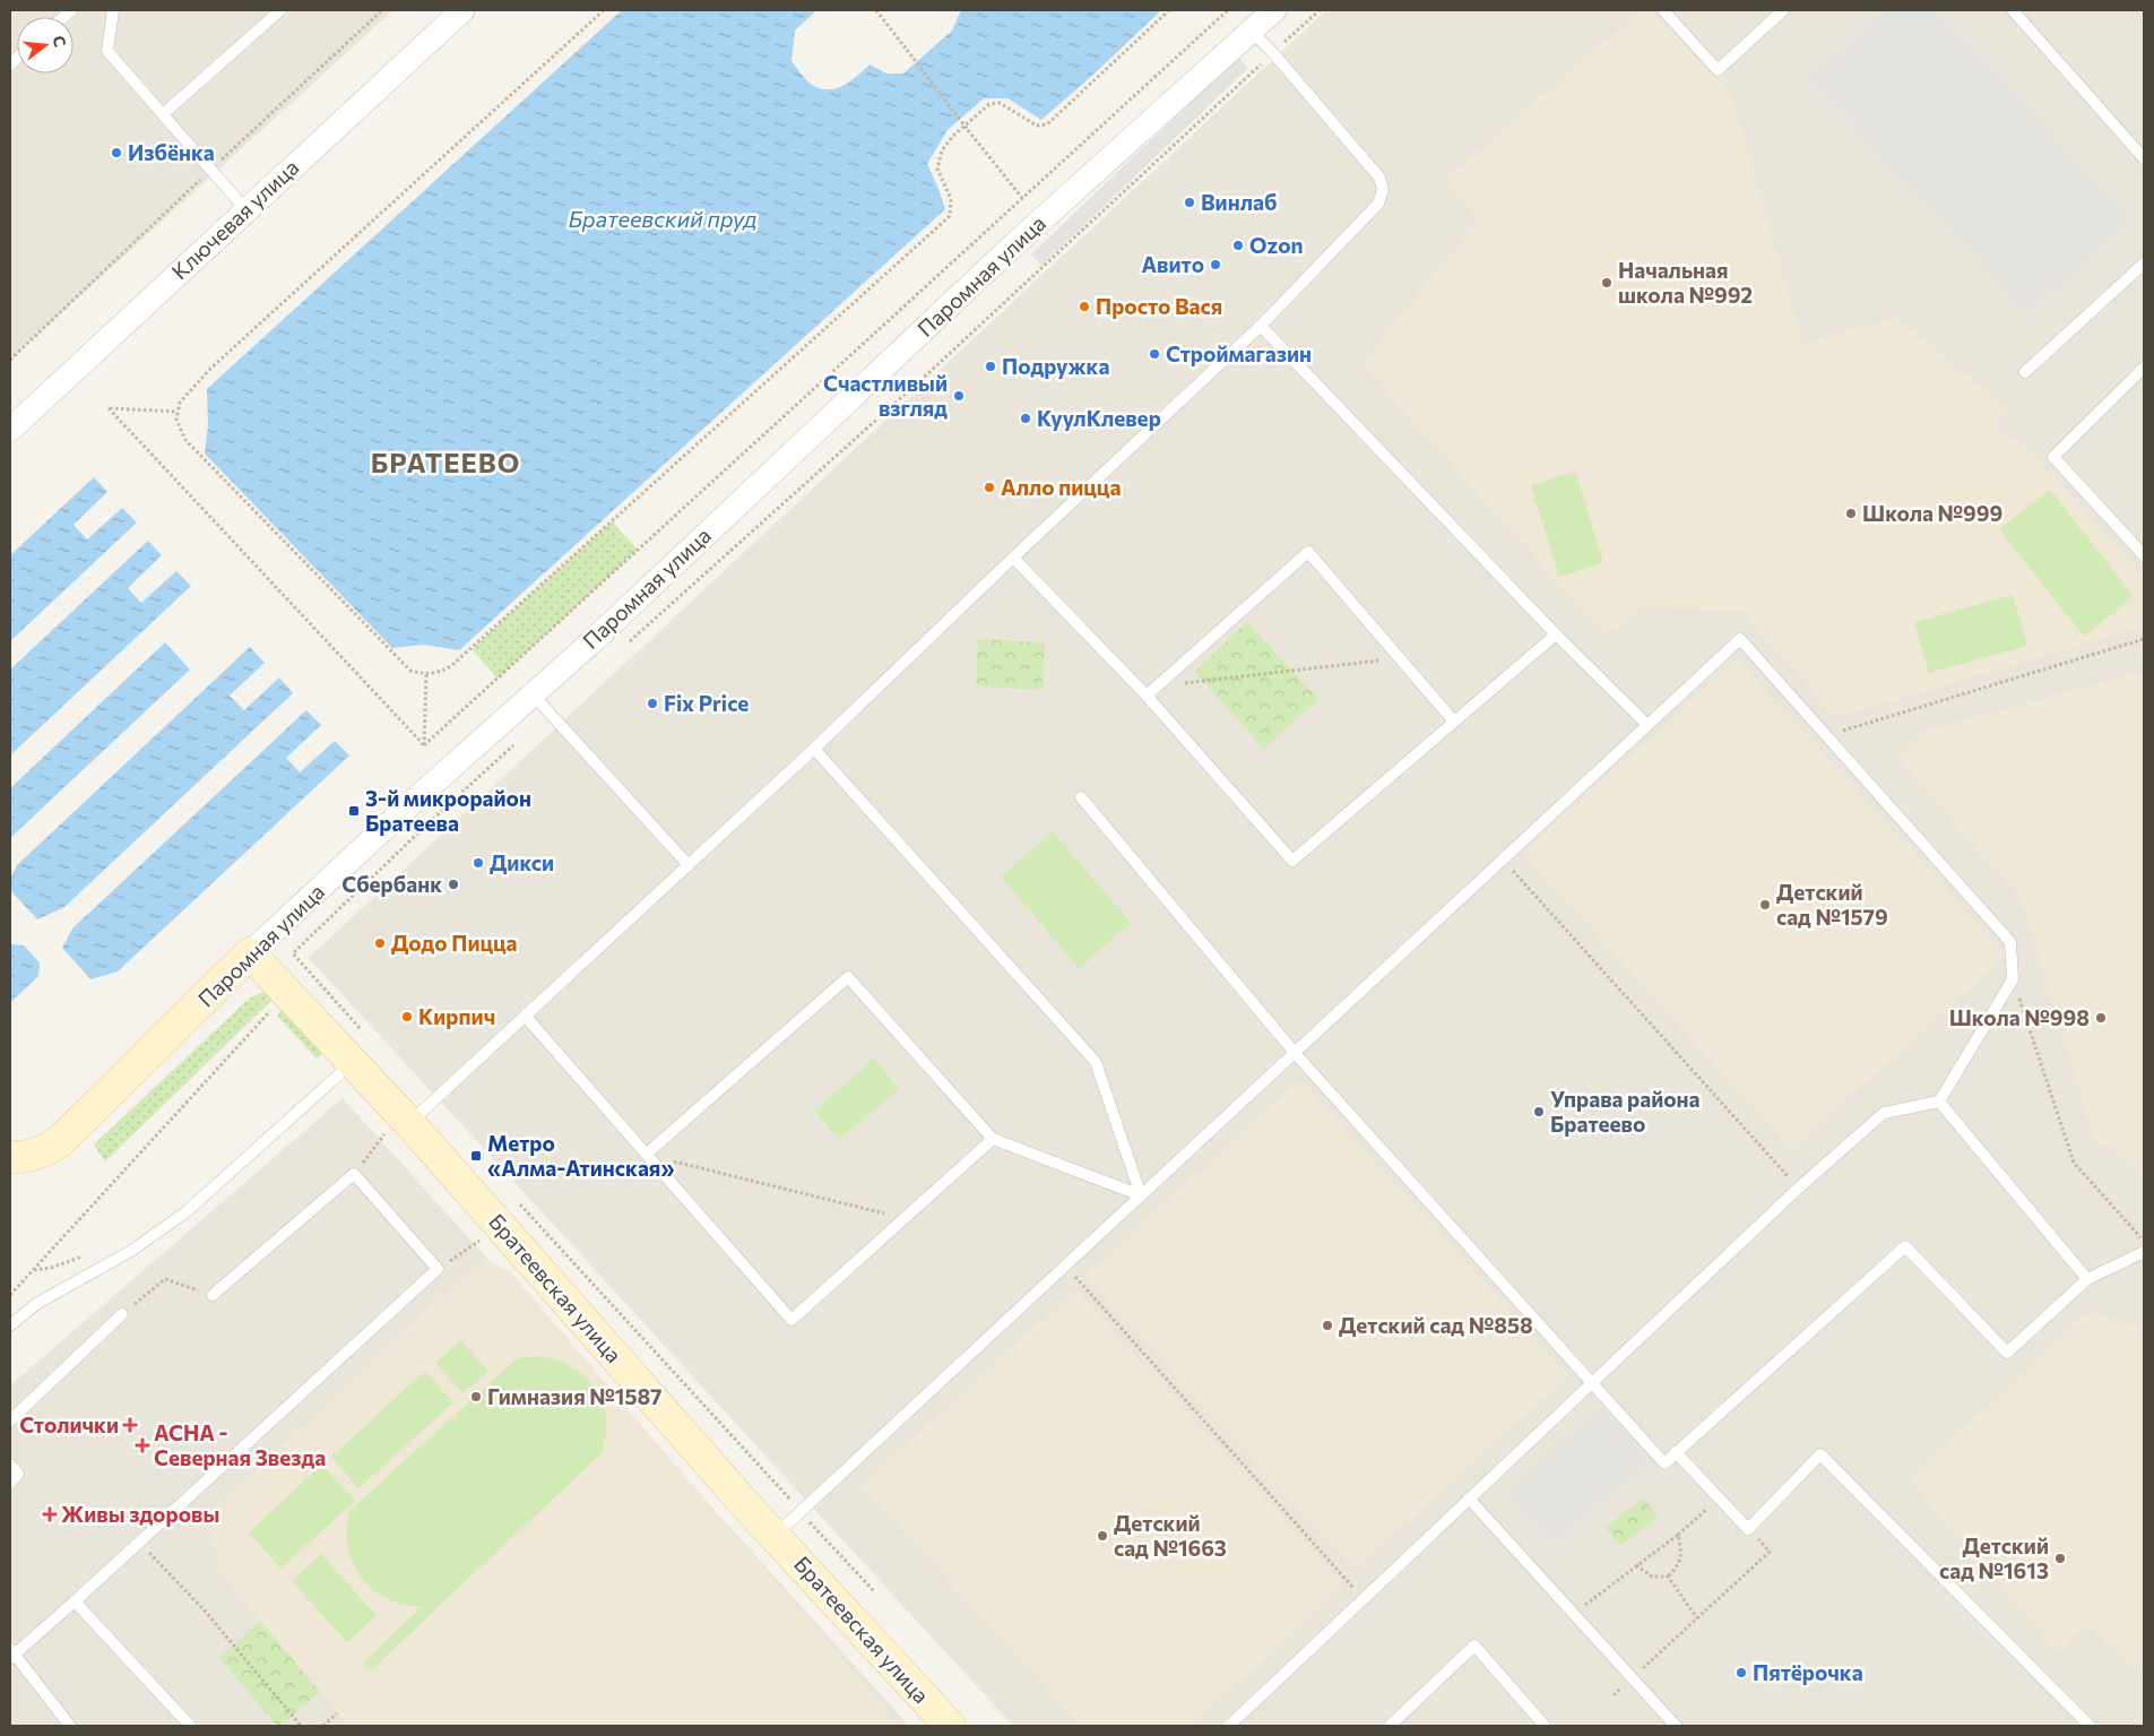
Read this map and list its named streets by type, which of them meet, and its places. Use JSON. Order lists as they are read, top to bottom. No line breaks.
{"streets":{"street":["Ключевая улица","Паромная улица","Братеевская улица"]},"crossings":[["Паромная улица","Братеевская улица"]],"districts":["БРАТЕЕВО"],"water":["Братеевский пруд"],"places":{"other":["Избёнка","Винлаб","Ozon","Авито","Начальная школа №992","Просто Вася","Строймагазин","Подружка","Счастливый взгляд","КуулКлевер","Алло пицца","Школа №999","Fix Price","Дикси","Сбербанк","Детский сад №1579","Додо Пицца","Кирпич","Школа №998","Управа района Братеево","Детский сад №858","Гимназия №1587","Детский сад №1663","Детский сад №1613","Пятёрочка"],"transit":["3-й микрорайон Братеева","Метро «Алма-Атинская»"],"health":["Столички","АСНА - Северная Звезда","Живы здоровы"]},"north":"right"}
